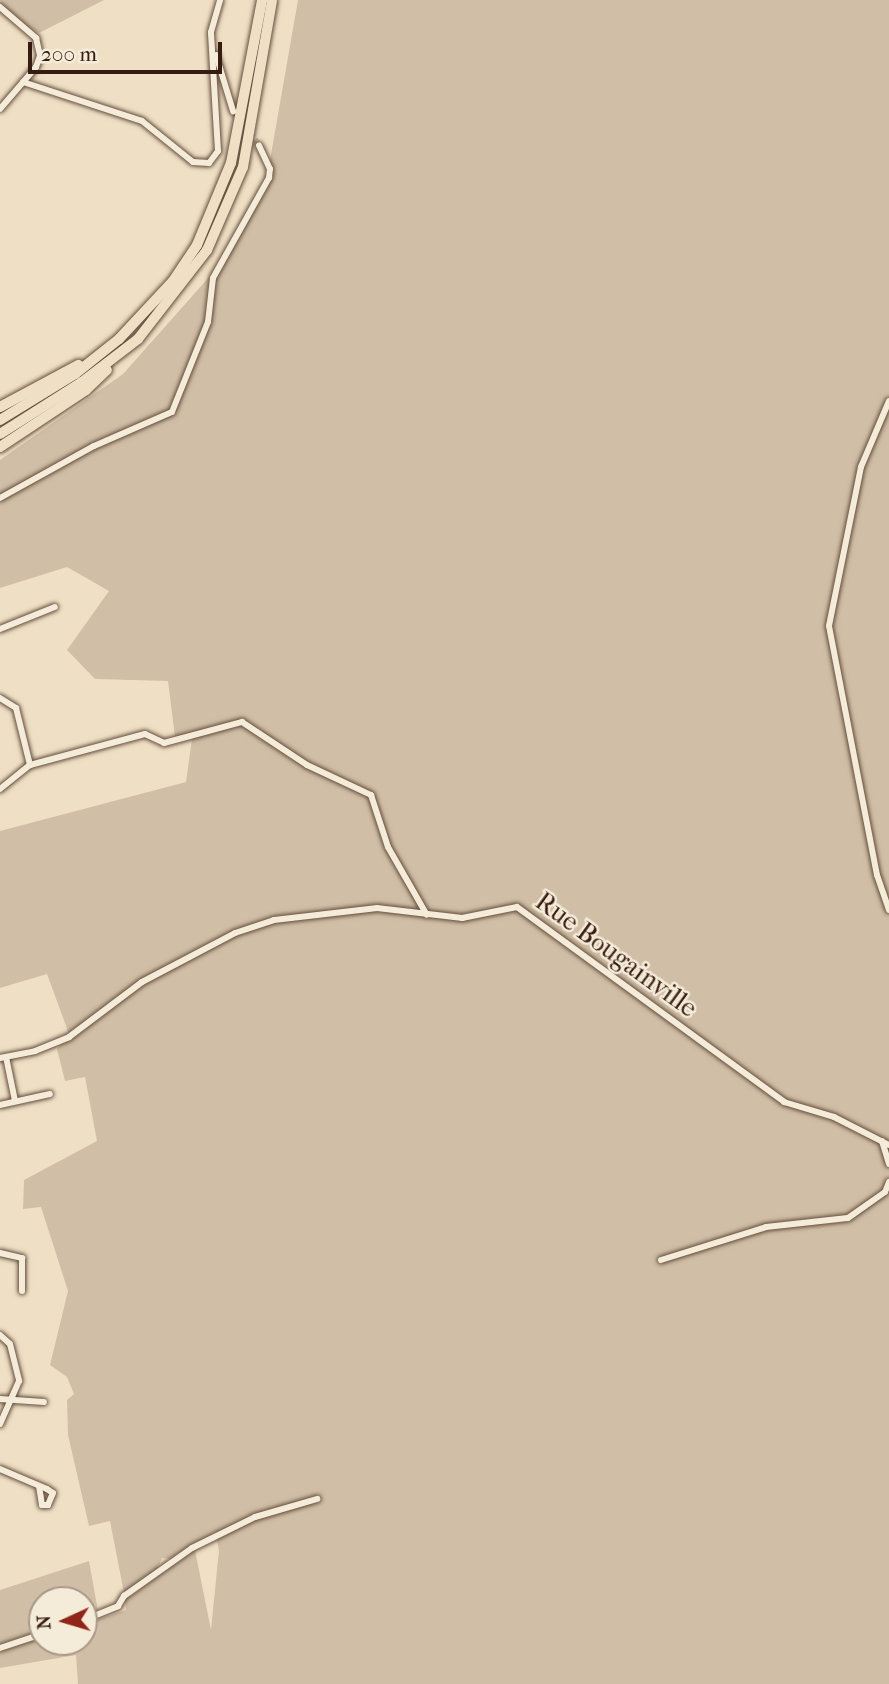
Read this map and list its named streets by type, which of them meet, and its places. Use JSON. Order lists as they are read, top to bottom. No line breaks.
{"streets":{"street":["Rue Bougainville"]},"scale_bar":"200 m","north":"left"}
